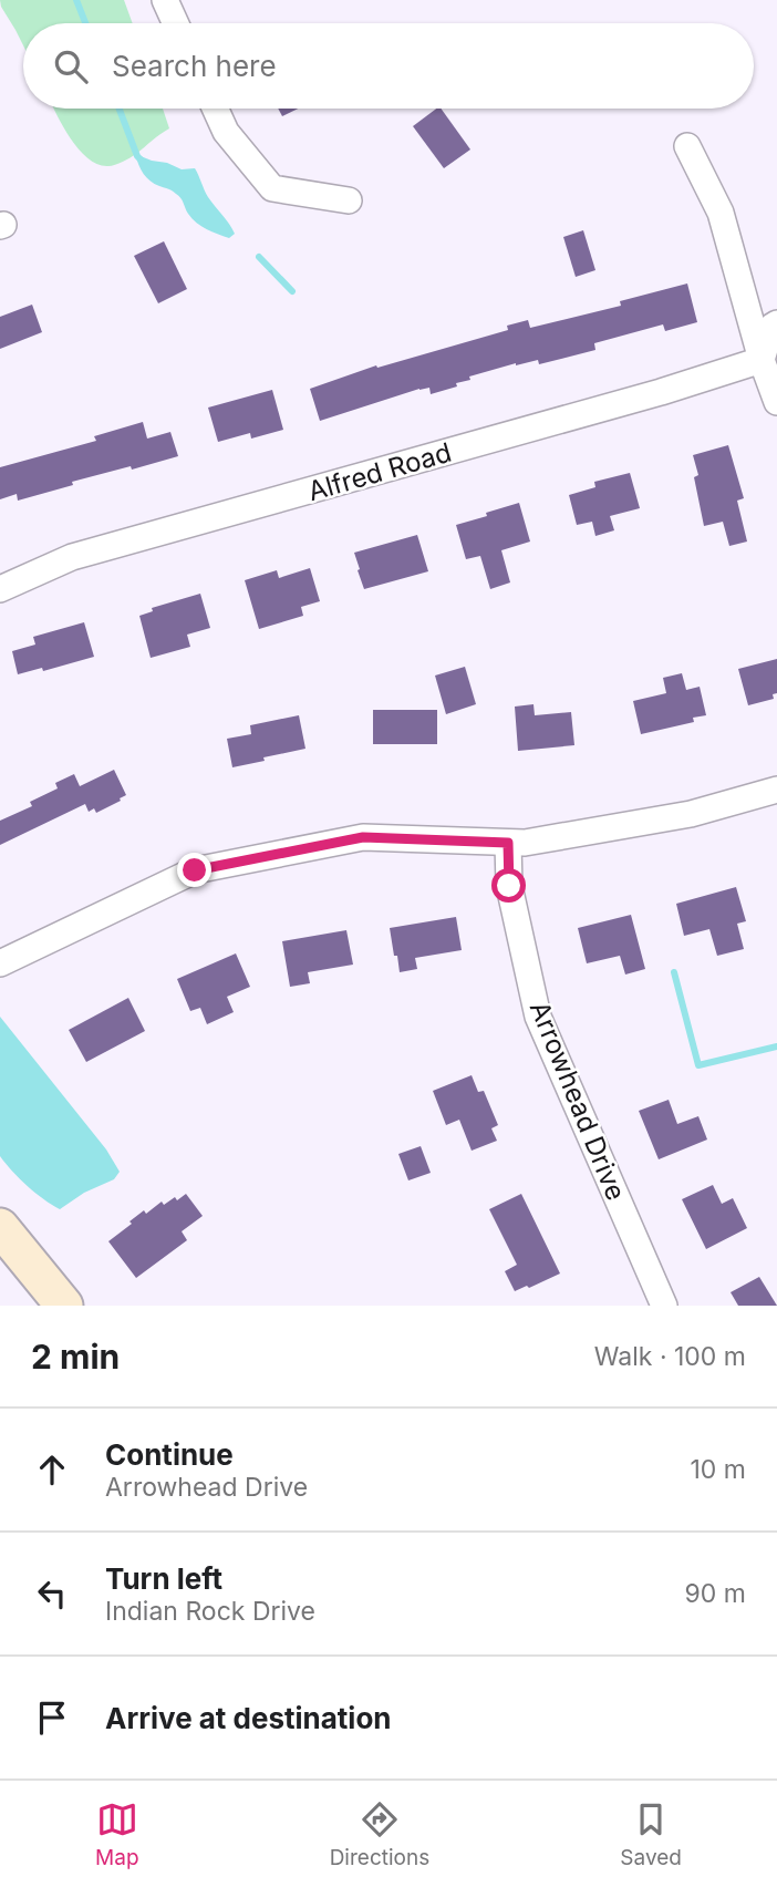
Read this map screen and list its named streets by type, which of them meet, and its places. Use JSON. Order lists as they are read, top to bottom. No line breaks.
{"streets":{"street":["Alfred Road","Arrowhead Drive"]},"page":{"search":"Search here","heading":["2 min","Walk · 100 m"],"list":[["Continue","Arrowhead Drive","10 m"],["Turn left","Indian Rock Drive","90 m"],"Arrive at destination"],"nav":["Map","Directions","Saved"]}}
